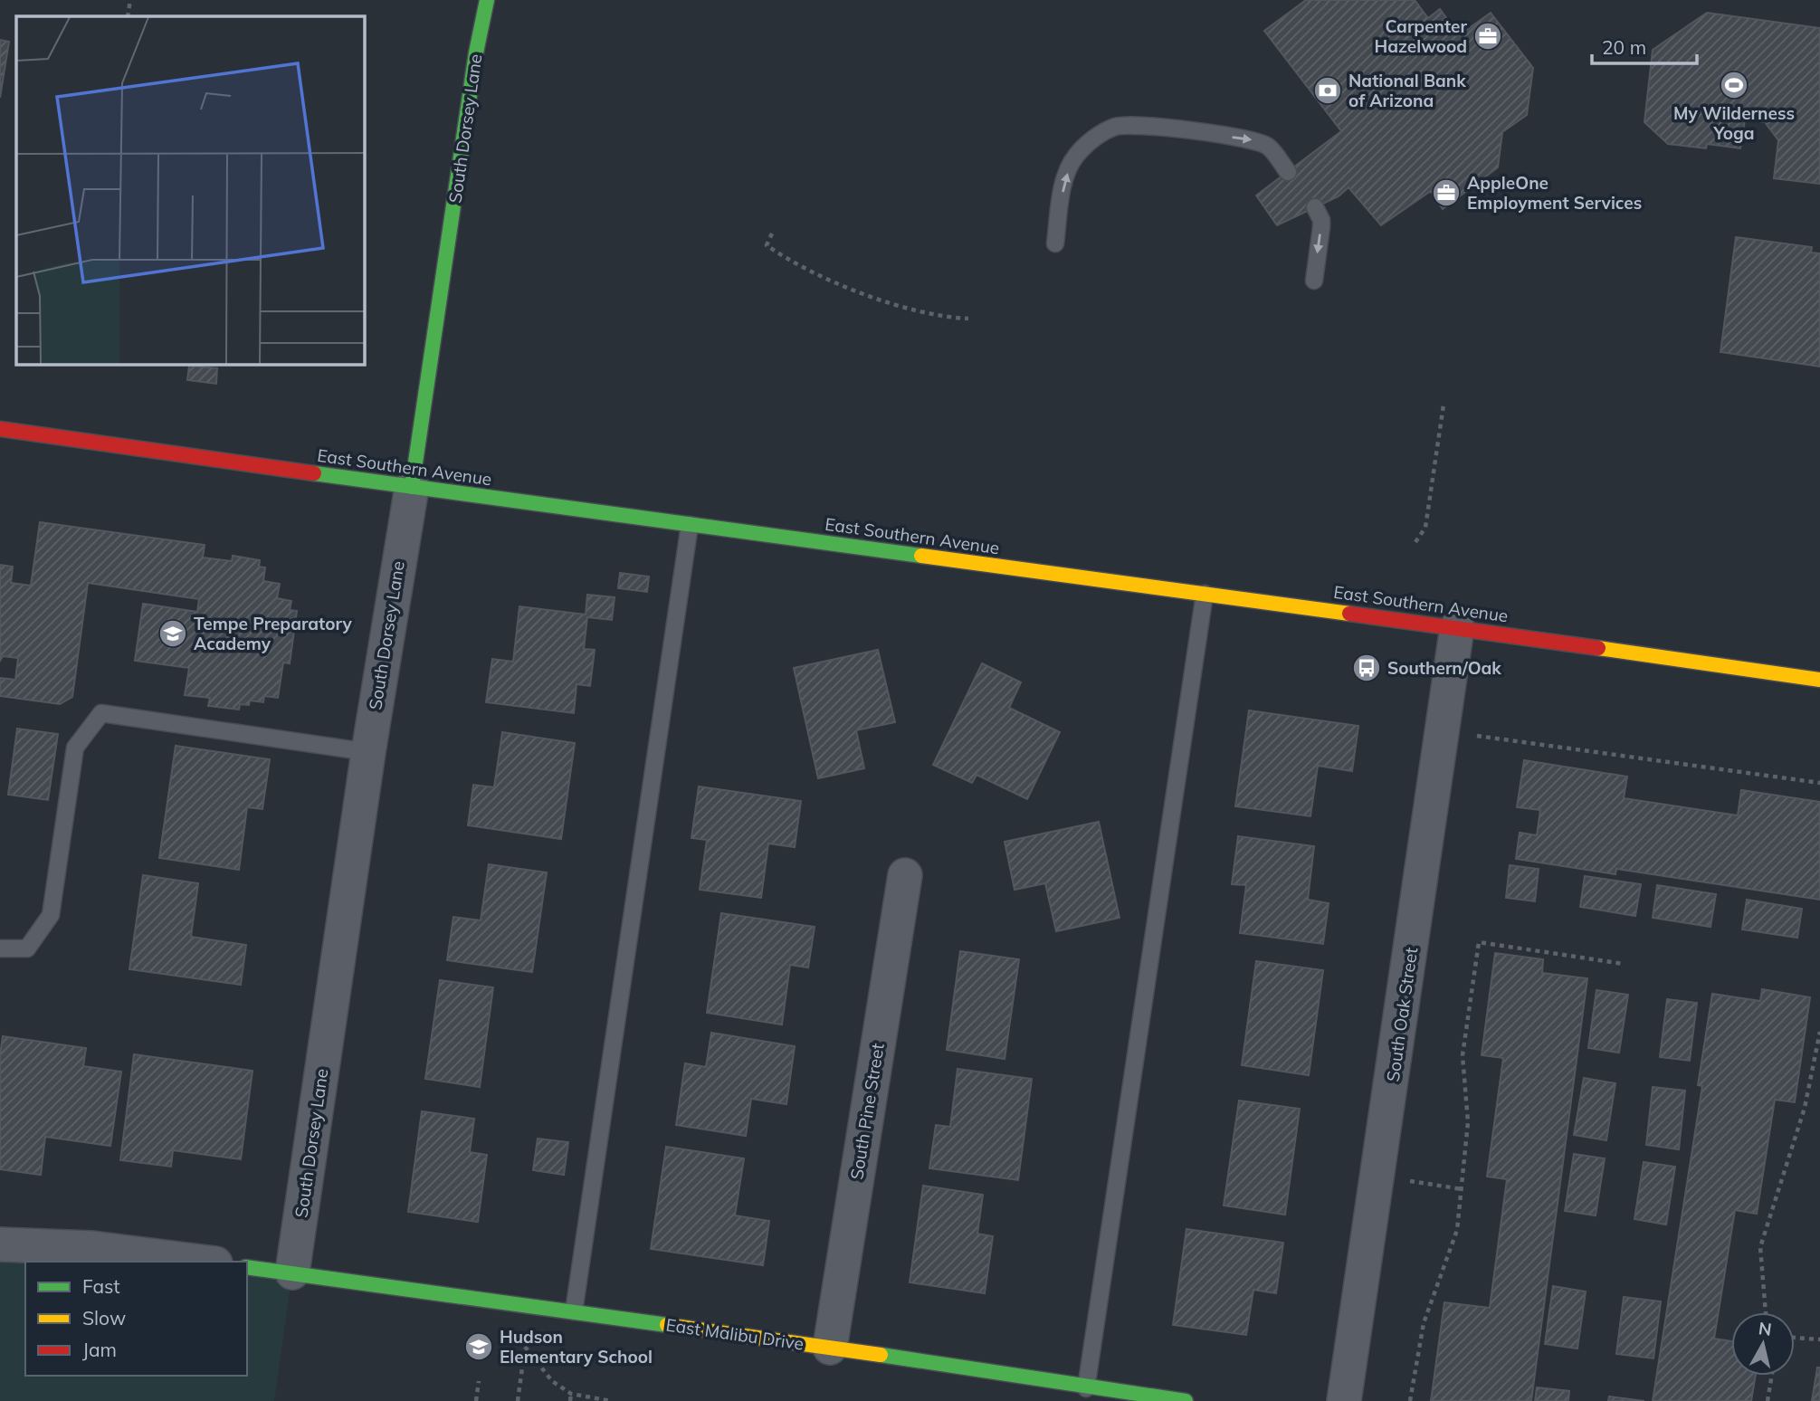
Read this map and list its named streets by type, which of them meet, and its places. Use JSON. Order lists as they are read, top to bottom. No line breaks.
{"streets":{"main road":["South Dorsey Lane","East Southern Avenue","East Malibu Drive"],"street":["South Oak Street","South Pine Street"]},"crossings":[["South Dorsey Lane","East Southern Avenue"],["South Dorsey Lane","East Malibu Drive"],["East Southern Avenue","South Oak Street"],["South Pine Street","East Malibu Drive"]],"places":{"office":["Carpenter Hazelwood","AppleOne Employment Services"],"sports":["My Wilderness Yoga"],"bank":["National Bank of Arizona"],"school or university":["Tempe Preparatory Academy","Hudson Elementary School"],"bus stop":["Southern/Oak"]},"legend":["Fast","Slow","Jam"],"scale_bar":"20 m","north":"top"}
